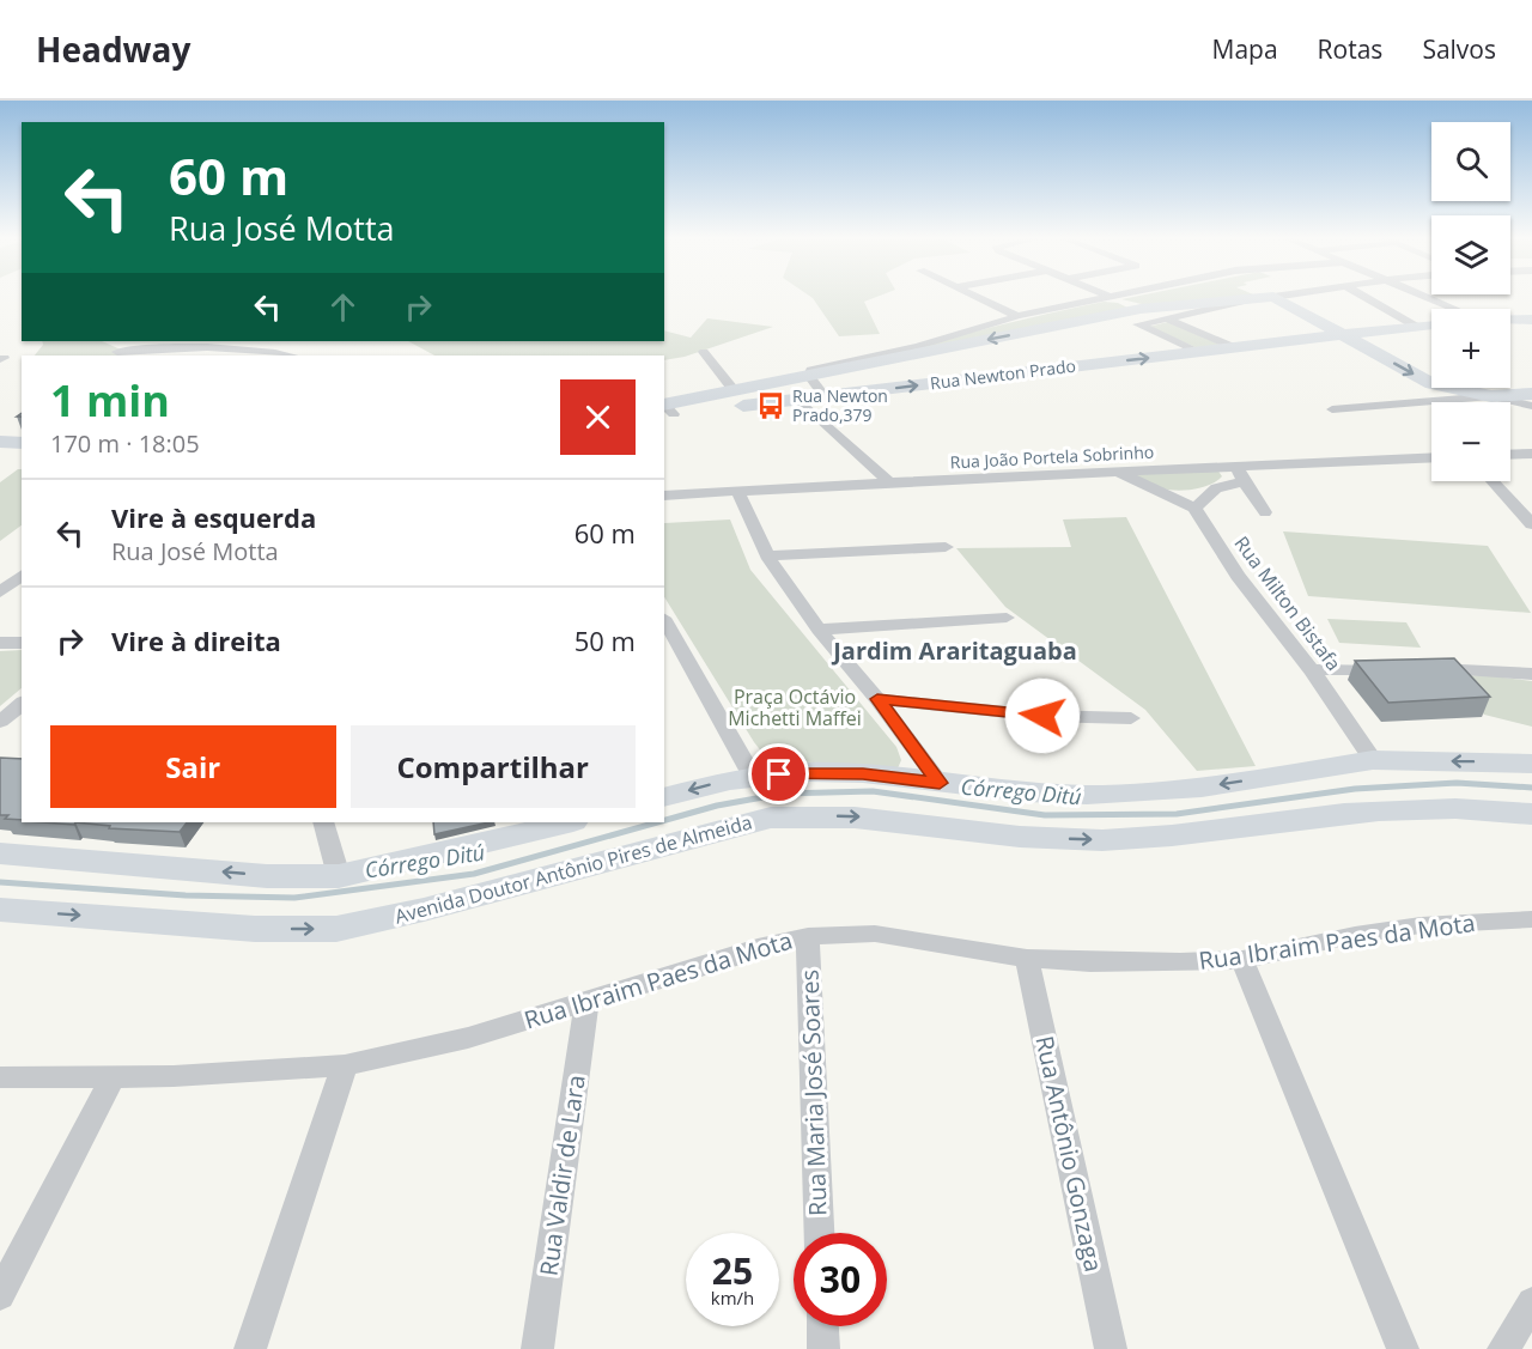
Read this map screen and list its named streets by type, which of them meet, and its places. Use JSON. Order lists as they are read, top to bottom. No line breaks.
{"streets":{"street":["Rua Newton Prado","Rua João Portela Sobrinho","Rua Milton Bistafa","Avenida Doutor Antônio Pires de Almeida","Rua Ibraim Paes da Mota","Rua Maria José Soares","Rua Antônio Gonzaga","Rua Valdir de Lara"]},"crossings":[["Rua Ibraim Paes da Mota","Rua Maria José Soares"],["Rua Ibraim Paes da Mota","Rua Antônio Gonzaga"],["Rua Ibraim Paes da Mota","Rua Valdir de Lara"]],"districts":["Jardim Araritaguaba"],"water":["Córrego Ditú"],"parks":["Praça Octávio Michetti Maffei"],"places":{"bus stop":["Rua Newton Prado,379"]},"page":{"header":"Headway","nav":["Mapa","Rotas","Salvos"],"map_buttons":["+","−"],"turn":["60 m","Rua José Motta"],"heading":["1 min","170 m · 18:05"],"list":[{"name":"Vire à esquerda","note":"Rua José Motta","value":"60 m"},{"name":"Vire à direita","value":"50 m"}],"buttons":["Sair","Compartilhar"],"speed":"25 km/h","limit":"30"}}
